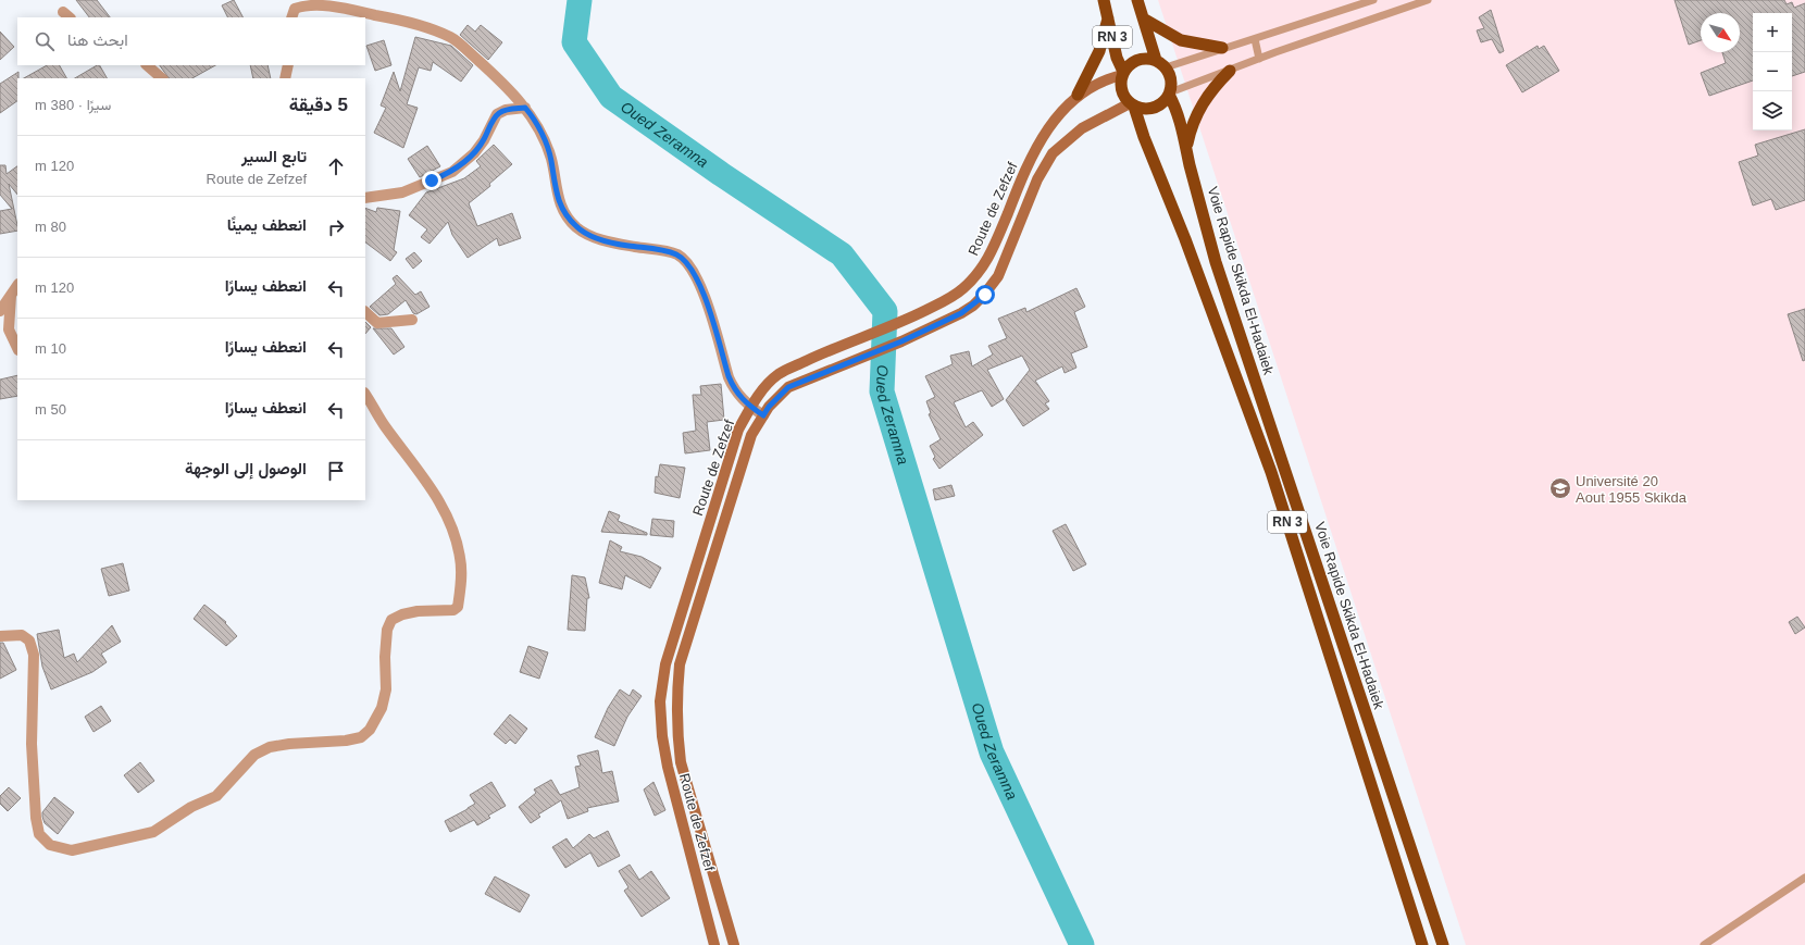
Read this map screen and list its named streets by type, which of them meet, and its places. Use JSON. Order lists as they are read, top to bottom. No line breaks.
{"streets":{"highway":["RN 3","Voie Rapide Skikda El-Hadaiek"],"main road":["Route de Zefzef"]},"crossings":[["RN 3","Route de Zefzef"],["RN 3","Voie Rapide Skikda El-Hadaiek"],["Route de Zefzef","Voie Rapide Skikda El-Hadaiek"]],"water":["Oued Zeramna"],"places":{"school or university":["Université 20 Aout 1955 Skikda"]},"north":"bottom right","page":{"map_buttons":["+","−"],"search":"ابحث هنا","heading":["5 دقيقة","سيرًا · 380 m"],"list":[["تابع السير","Route de Zefzef","120 m"],["انعطف يمينًا","80 m"],["انعطف يسارًا","120 m"],["انعطف يسارًا","10 m"],["انعطف يسارًا","50 m"],"الوصول إلى الوجهة"]}}
